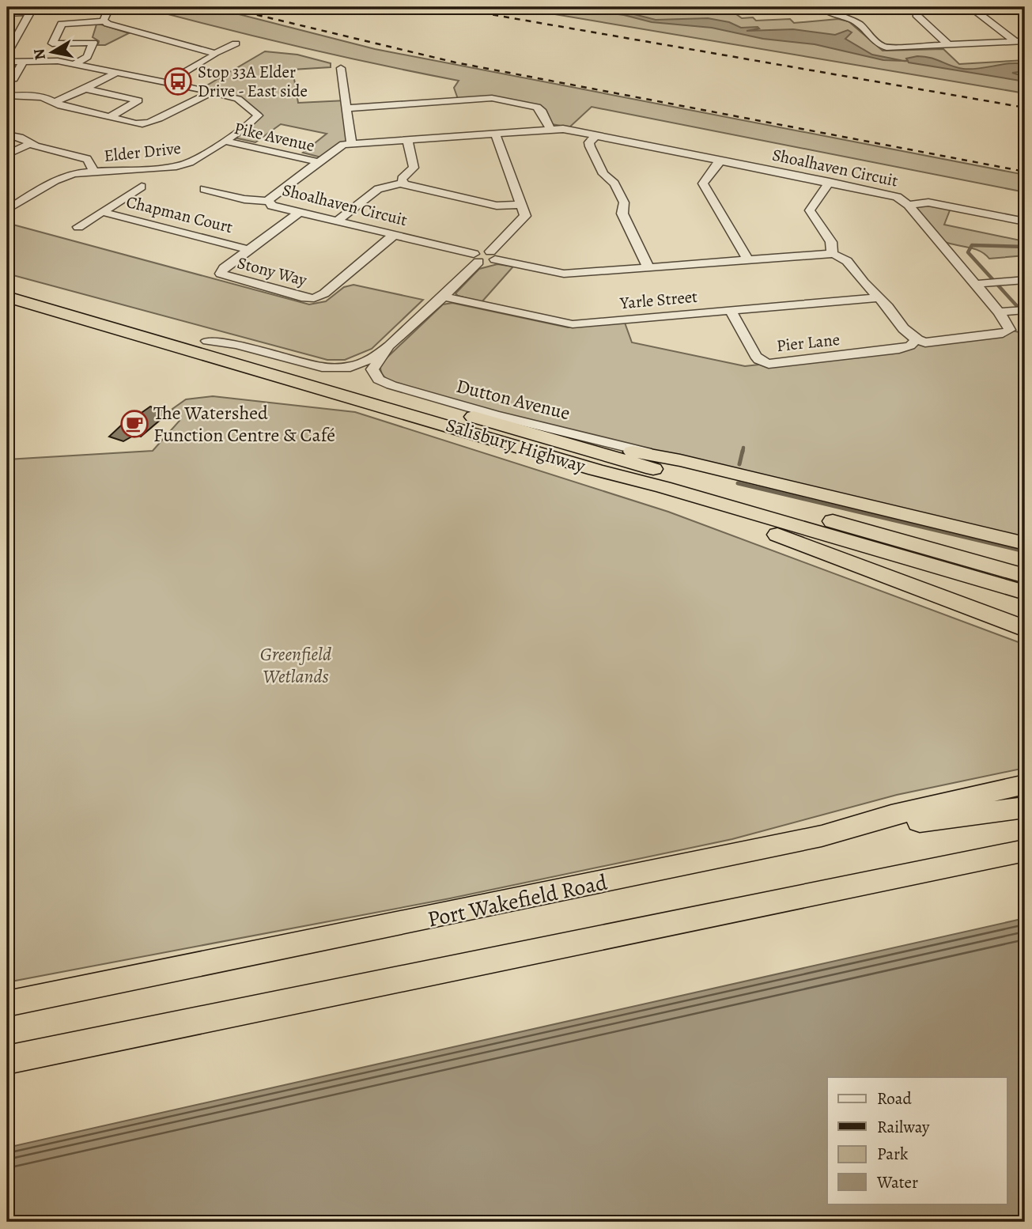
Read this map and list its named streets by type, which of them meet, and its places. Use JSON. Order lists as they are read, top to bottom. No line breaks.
{"streets":{"highway":["Salisbury Highway","Port Wakefield Road"],"street":["Pike Avenue","Elder Drive","Shoalhaven Circuit","Chapman Court","Stony Way","Yarle Street","Pier Lane","Dutton Avenue"]},"crossings":[["Pike Avenue","Elder Drive"],["Pike Avenue","Shoalhaven Circuit"],["Shoalhaven Circuit","Stony Way"],["Shoalhaven Circuit","Pier Lane"],["Shoalhaven Circuit","Dutton Avenue"],["Chapman Court","Stony Way"],["Yarle Street","Pier Lane"],["Yarle Street","Dutton Avenue"],["Dutton Avenue","Salisbury Highway"]],"parks":["Greenfield Wetlands"],"places":{"bus stop":["Stop 33A Elder Drive - East side"],"cafe":["The Watershed Function Centre & Café"]},"legend":["Road","Railway","Park","Water"],"north":"left"}
